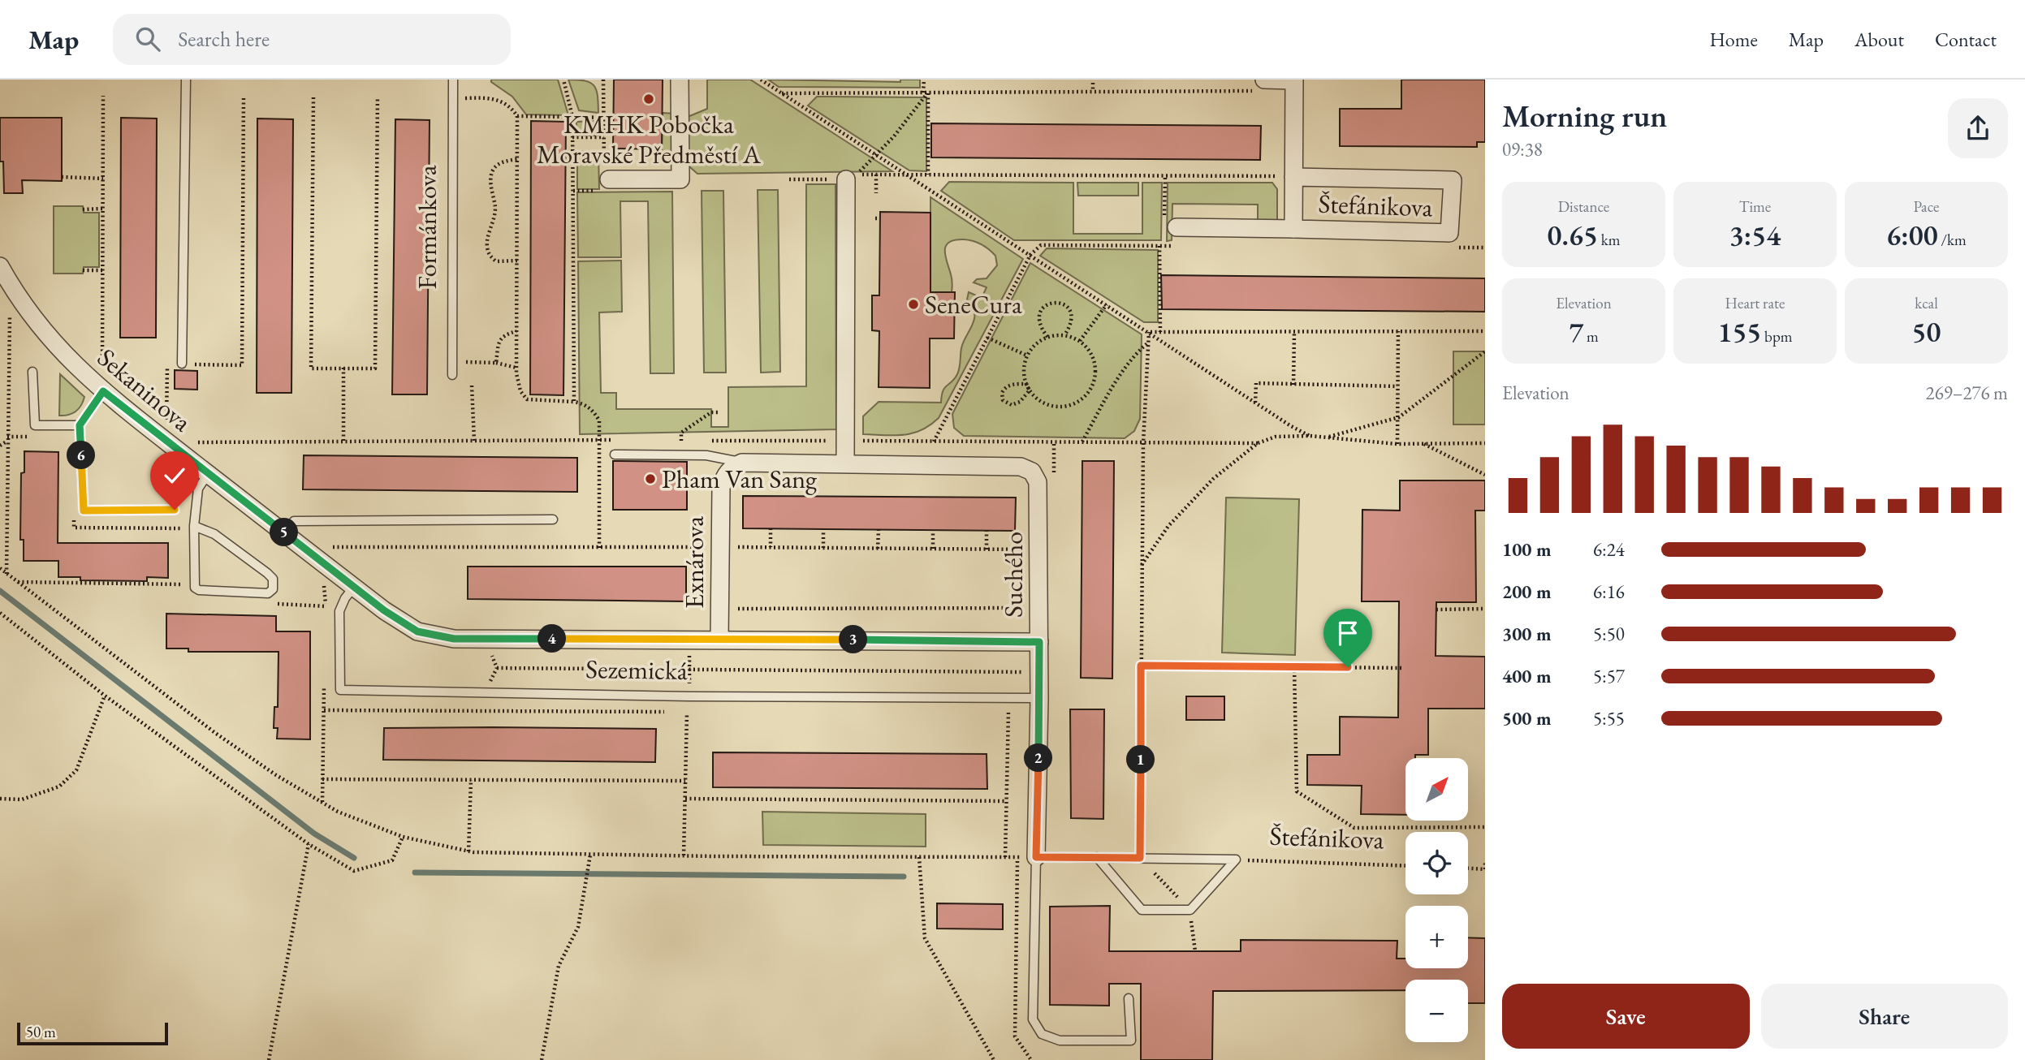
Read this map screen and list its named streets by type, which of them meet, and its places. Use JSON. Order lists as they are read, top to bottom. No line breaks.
{"streets":{"street":["Štefánikova","Sekaninova","Exnárova","Suchého","Sezemická"],"lane":["Formánkova"]},"crossings":[["Sekaninova","Sezemická"],["Exnárova","Sezemická"],["Suchého","Sezemická"]],"places":["KMHK Pobočka Moravské Předměstí A","SeneCura","Pham Van Sang"],"scale_bar":"50 m","north":"top right","page":{"header":"Map","search":"Search here","nav":["Home","Map","About","Contact"],"heading":["Morning run","09:38"],"stats":[["Distance","0.65 km"],["Time","3:54"],["Pace","6:00 /km"],["Elevation","7 m"],["Heart rate","155 bpm"],["kcal","50"]],"chart":["Elevation","269–276 m"],"pins":["6","5","4","3","2","1"],"list":[{"name":"100 m","note":"6:24"},{"name":"200 m","note":"6:16"},{"name":"300 m","note":"5:50"},{"name":"400 m","note":"5:57"},{"name":"500 m","note":"5:55"}],"map_buttons":["+","−"],"buttons":["Save","Share"],"scale":"50 m"}}
